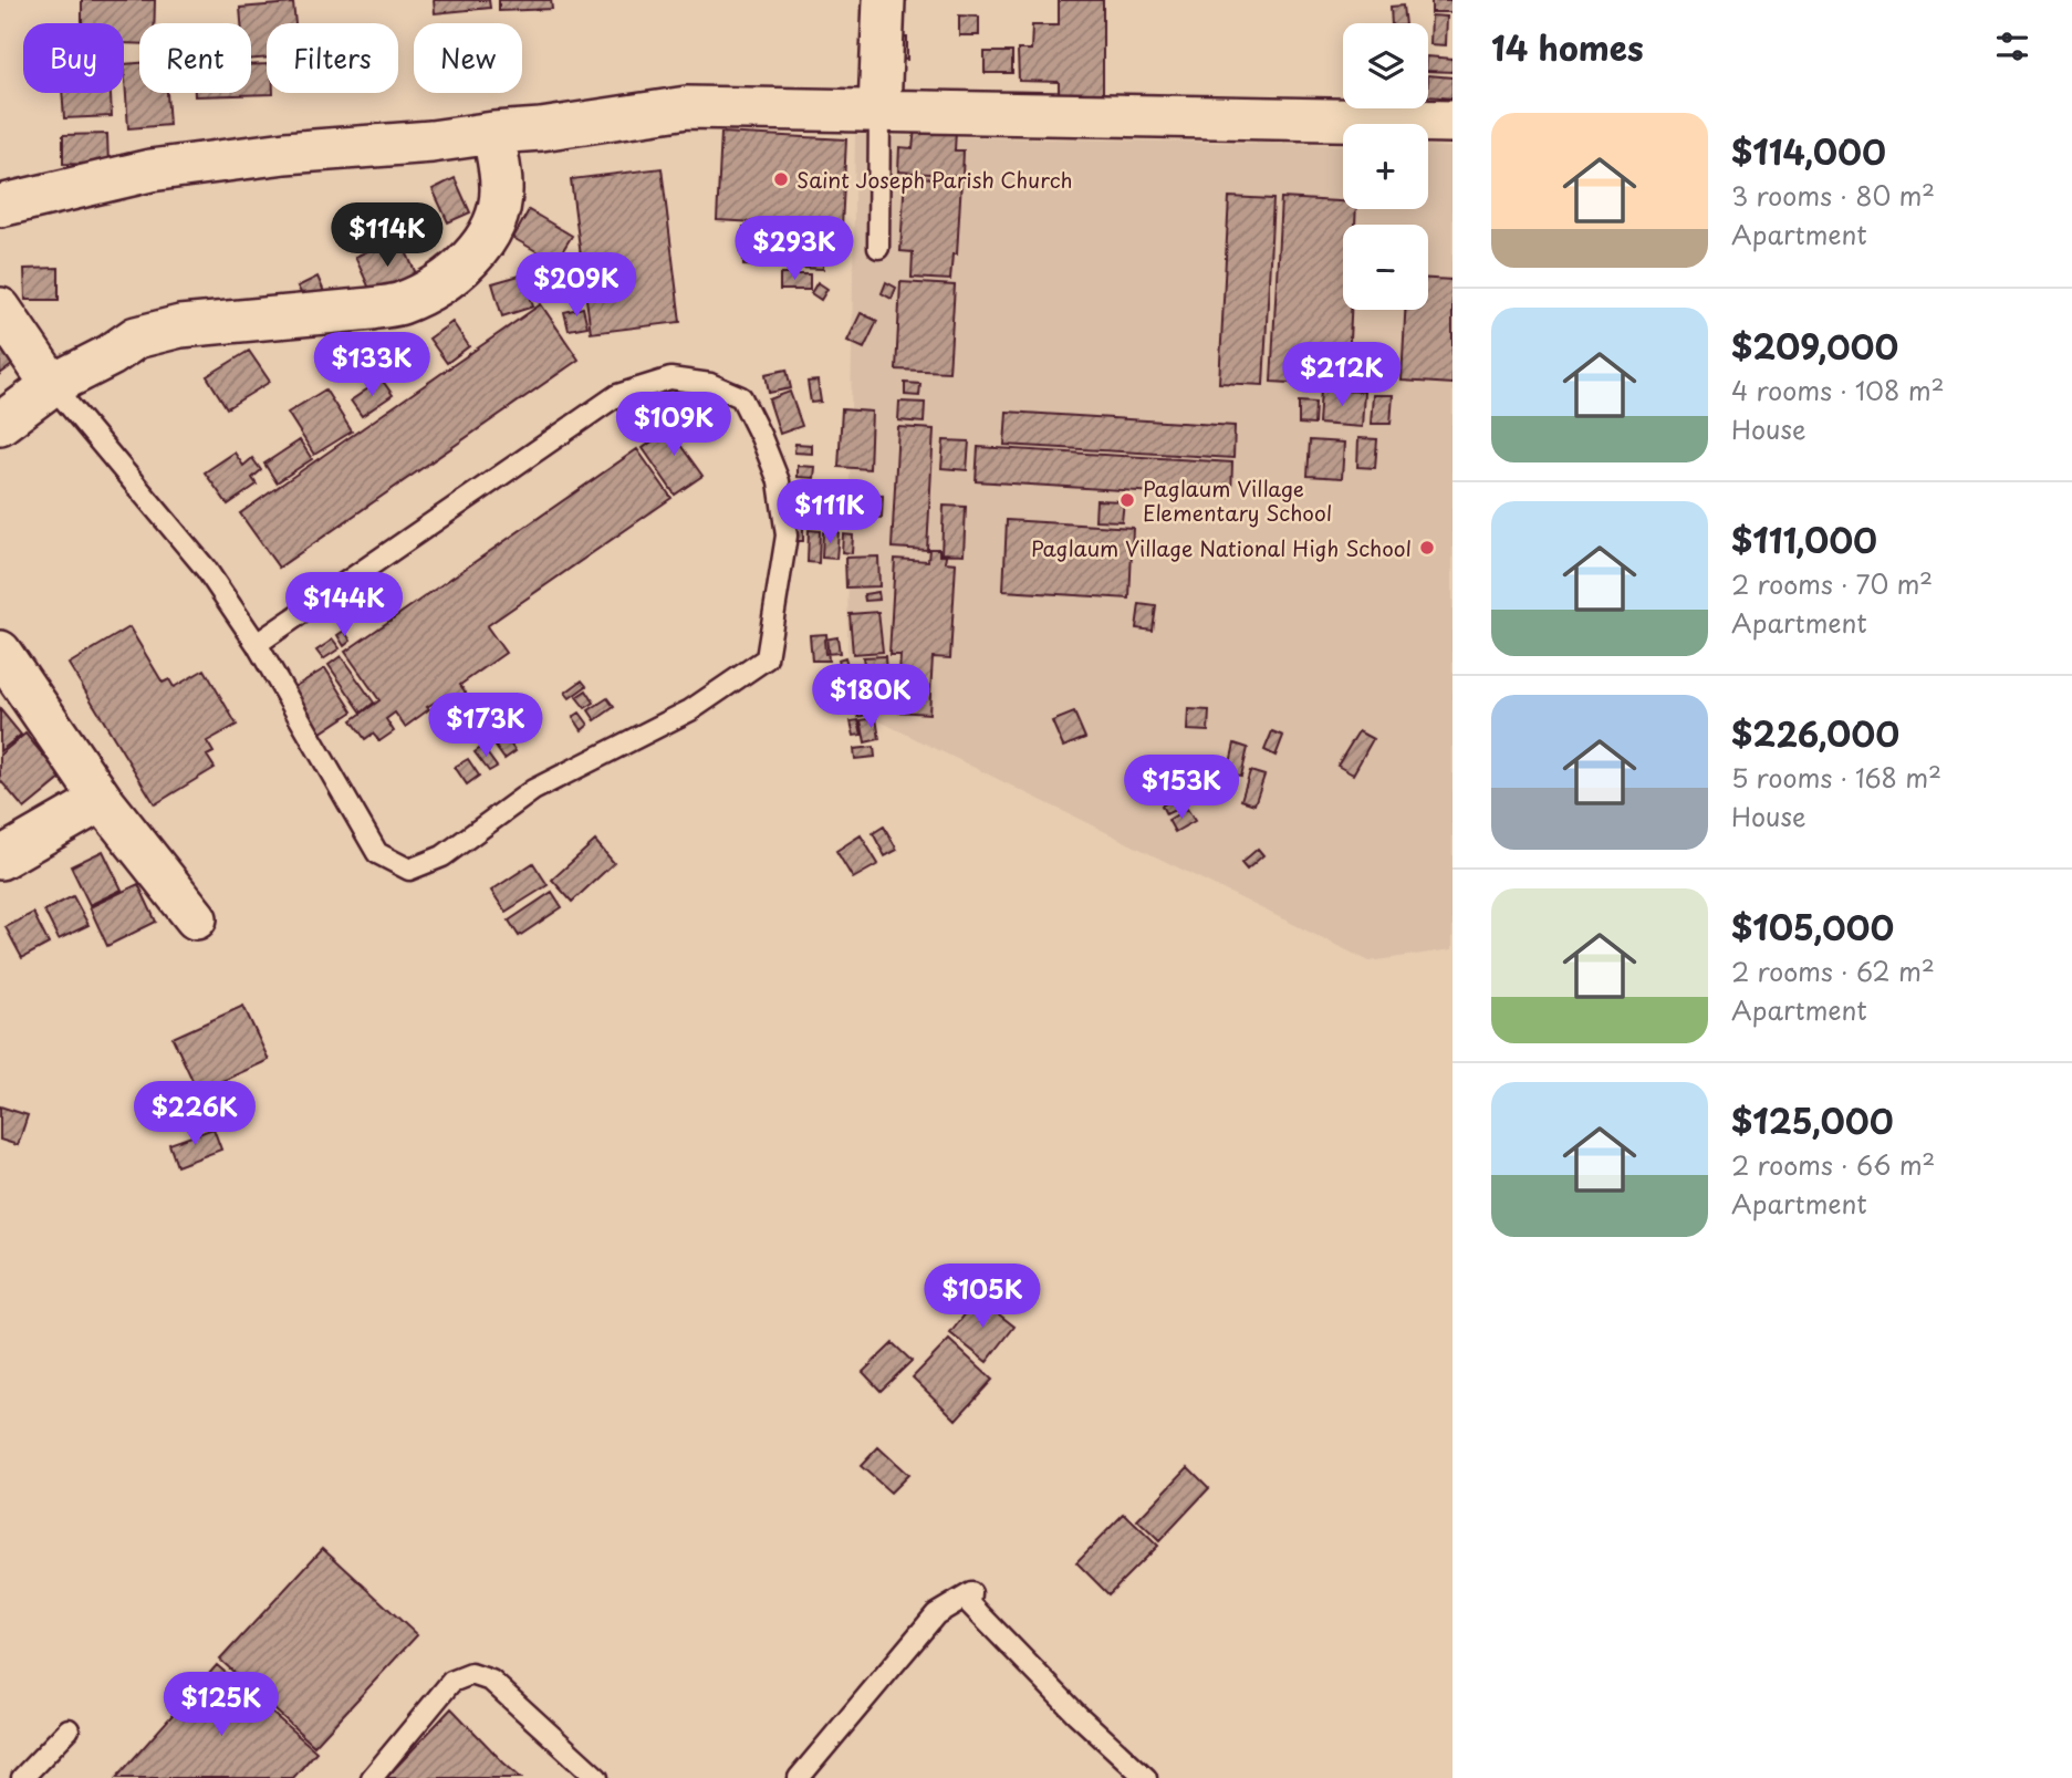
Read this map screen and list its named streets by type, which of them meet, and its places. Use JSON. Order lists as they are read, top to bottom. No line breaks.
{"places":["Saint Joseph Parish Church","Paglaum Village Elementary School","Paglaum Village National High School"],"page":{"heading":"14 homes","map_buttons":["+","−"],"chip":["Buy","Rent","Filters","New"],"list":[{"name":"$114,000","note":"3 rooms · 80 m² · Apartment"},{"name":"$209,000","note":"4 rooms · 108 m² · House"},{"name":"$111,000","note":"2 rooms · 70 m² · Apartment"},{"name":"$226,000","note":"5 rooms · 168 m² · House"},{"name":"$105,000","note":"2 rooms · 62 m² · Apartment"},{"name":"$125,000","note":"2 rooms · 66 m² · Apartment"}],"price":["$114K","$293K","$209K","$133K","$212K","$109K","$111K","$144K","$180K","$173K","$153K","$226K","$105K","$125K"]}}
